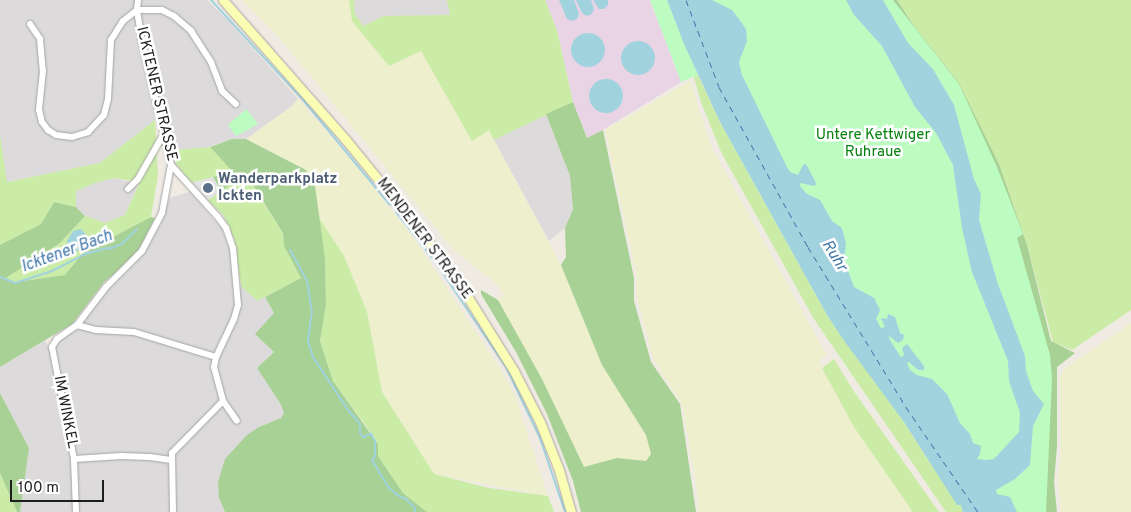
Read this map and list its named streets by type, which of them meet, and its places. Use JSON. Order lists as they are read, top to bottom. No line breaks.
{"streets":{"main road":["MENDENER STRASSE"],"street":["ICKTENER STRASSE","IM WINKEL"]},"water":["Icktener Bach","Ruhr"],"parks":["Untere Kettwiger Ruhraue"],"places":["Wanderparkplatz Ickten"],"scale_bar":"100 m"}
